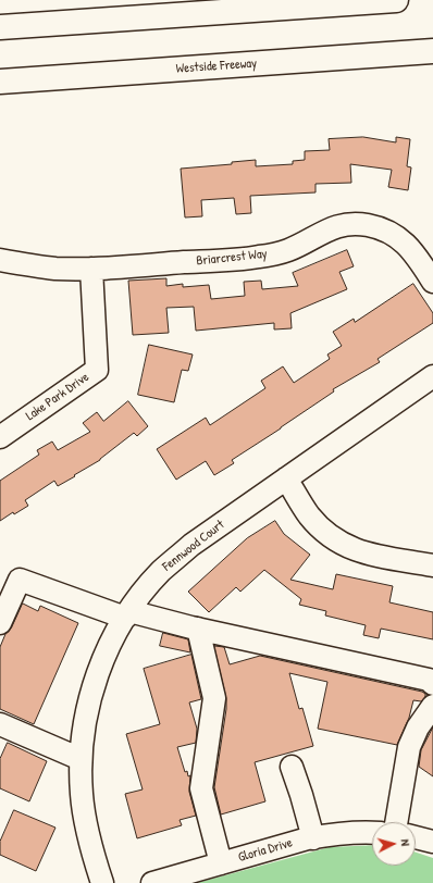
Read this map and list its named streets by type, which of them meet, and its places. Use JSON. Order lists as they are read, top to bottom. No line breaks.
{"streets":{"highway":["Westside Freeway"],"street":["Briarcrest Way","Lake Park Drive","Fennwood Court","Gloria Drive"]},"crossings":[["Briarcrest Way","Lake Park Drive"]],"north":"right"}
